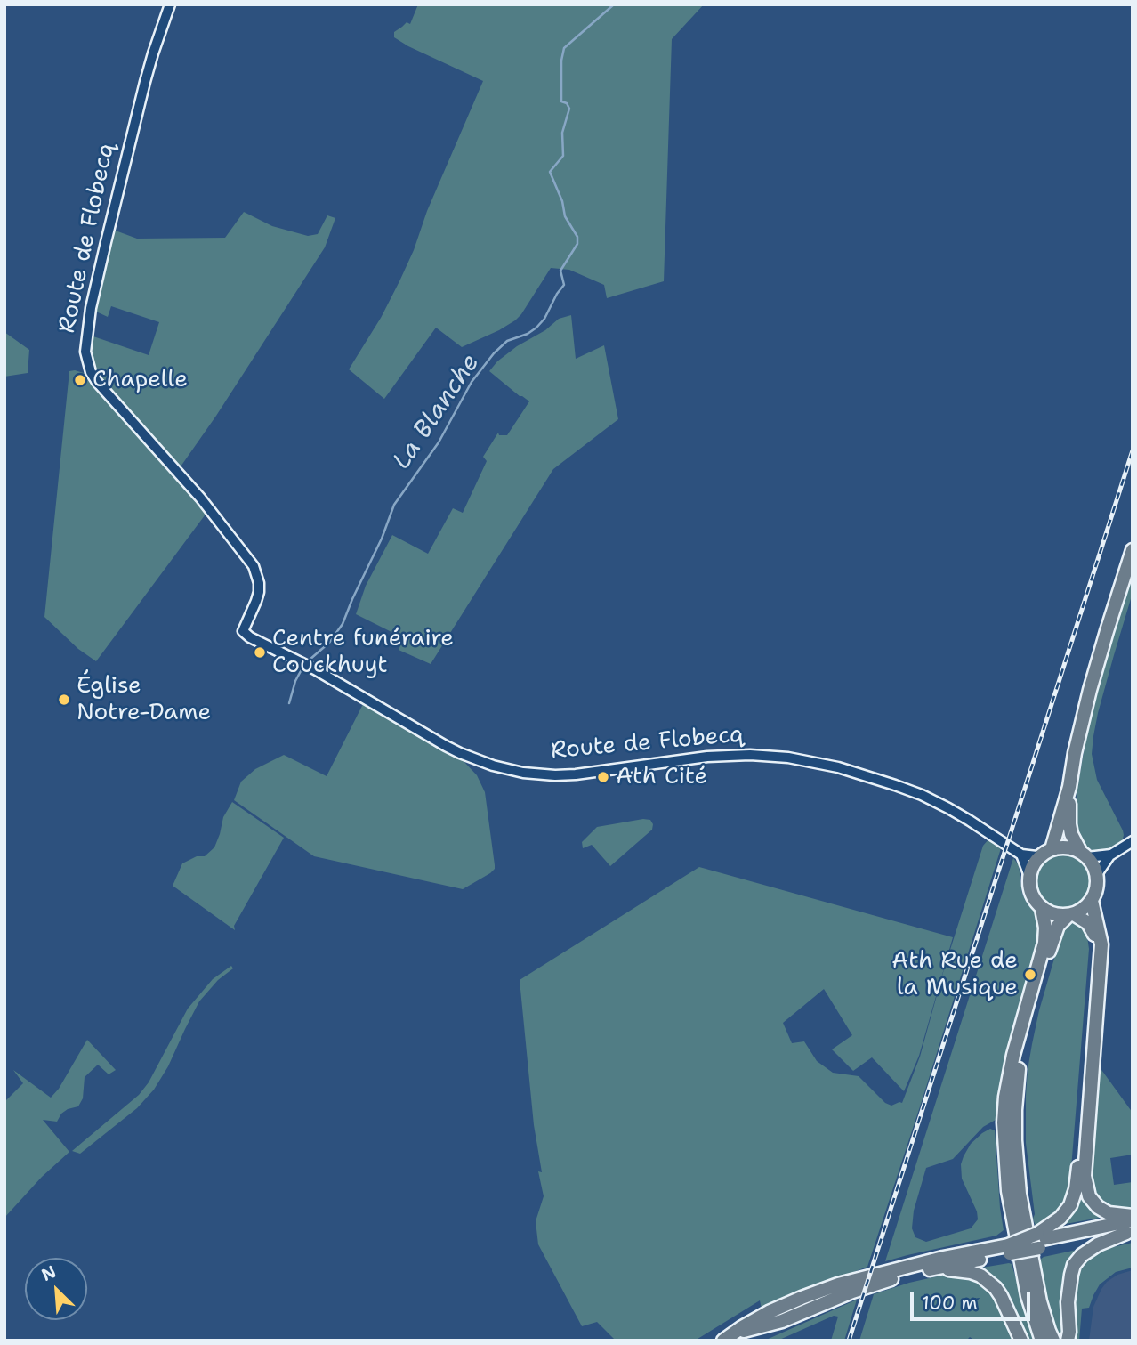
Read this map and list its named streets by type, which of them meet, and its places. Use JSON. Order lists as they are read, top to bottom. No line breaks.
{"streets":{"street":["Route de Flobecq"]},"water":["La Blanche"],"places":["Chapelle","Centre funéraire Couckhuyt","Église Notre-Dame","Ath Cité","Ath Rue de la Musique"],"scale_bar":"100 m","north":"top left"}
